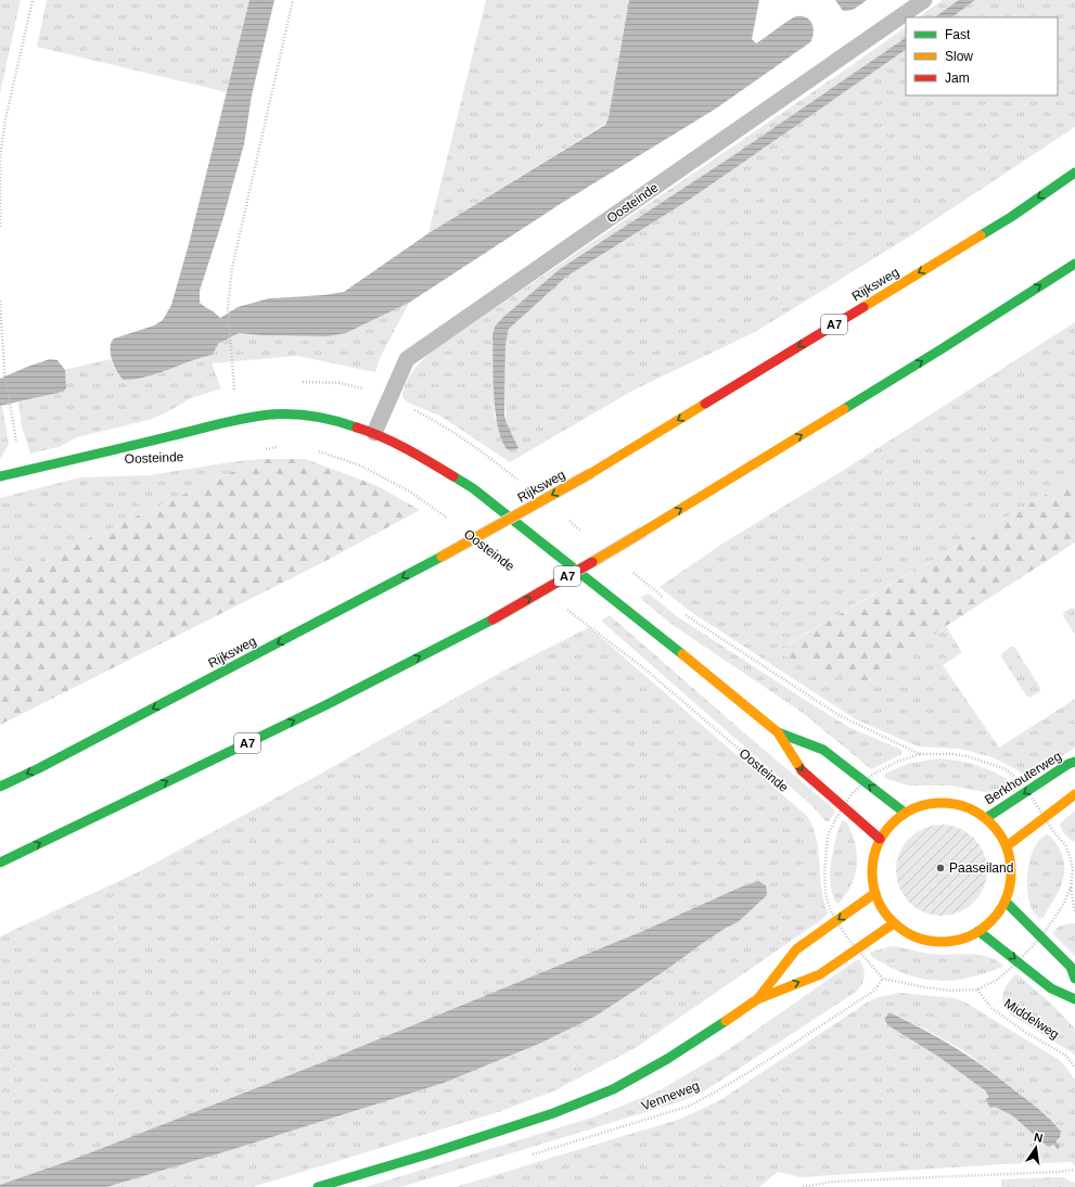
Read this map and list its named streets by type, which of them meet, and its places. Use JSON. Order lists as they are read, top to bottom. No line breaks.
{"streets":{"main road":["Oosteinde","Rijksweg","A7","Berkhouterweg"],"path":["Middelweg","Venneweg"]},"crossings":[["Oosteinde","Berkhouterweg"],["Middelweg","Venneweg"]],"places":["Paaseiland"],"legend":["Fast","Slow","Jam"],"north":"top"}
